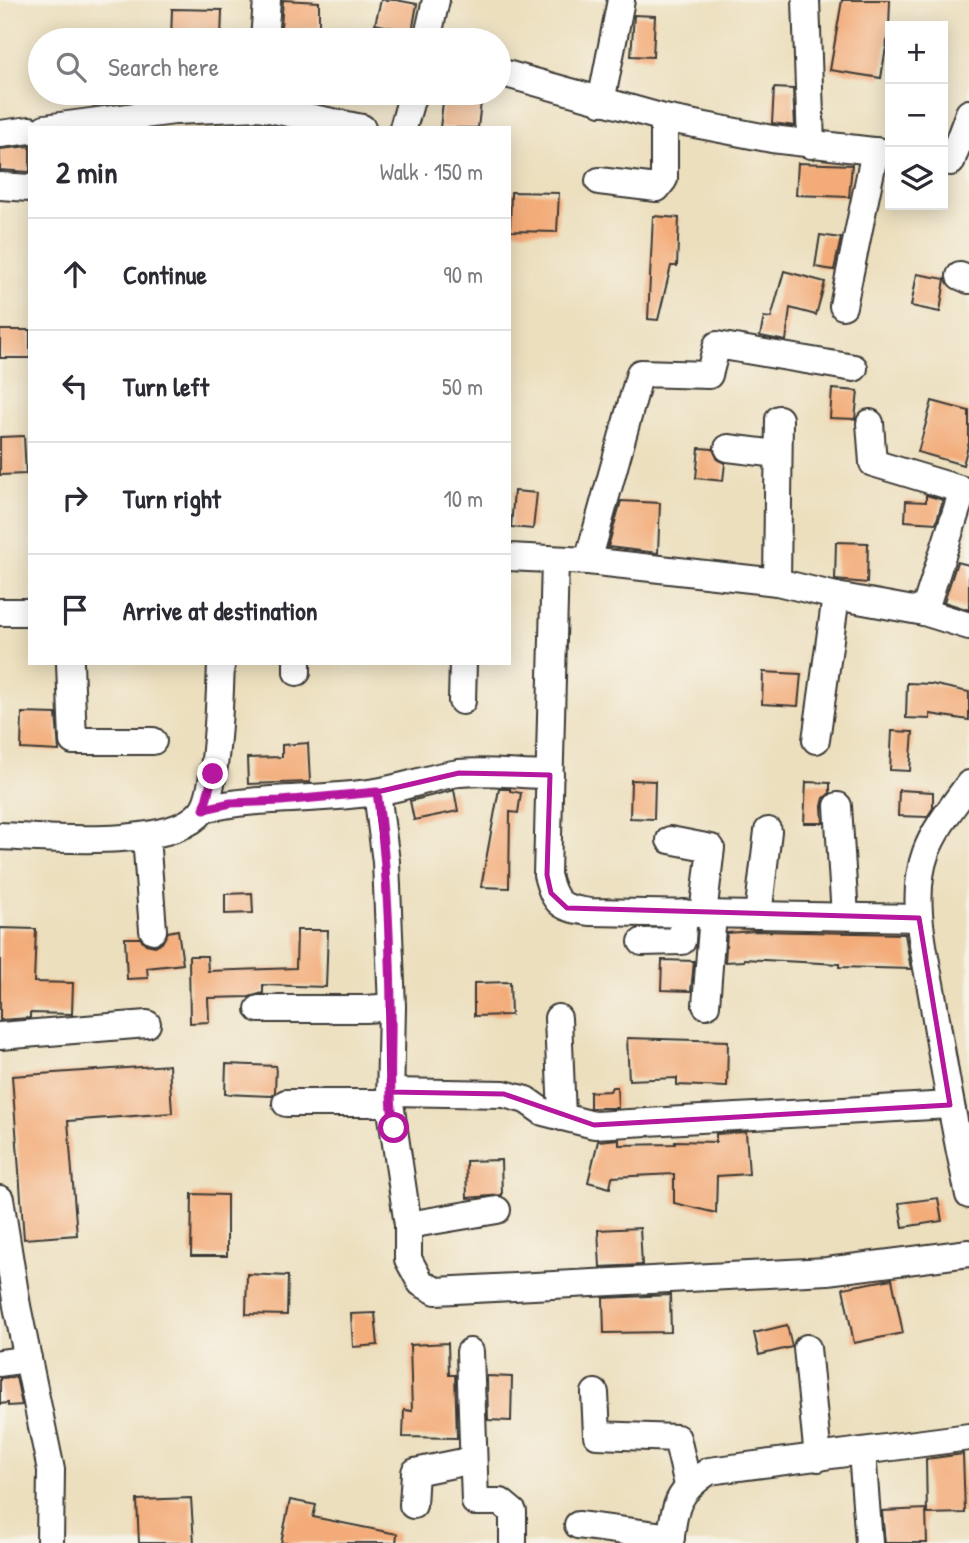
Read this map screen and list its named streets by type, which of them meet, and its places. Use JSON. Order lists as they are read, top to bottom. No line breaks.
{"page":{"map_buttons":["+","−"],"search":"Search here","heading":["2 min","Walk · 150 m"],"list":[["Continue","90 m"],["Turn left","50 m"],["Turn right","10 m"],"Arrive at destination"]}}
